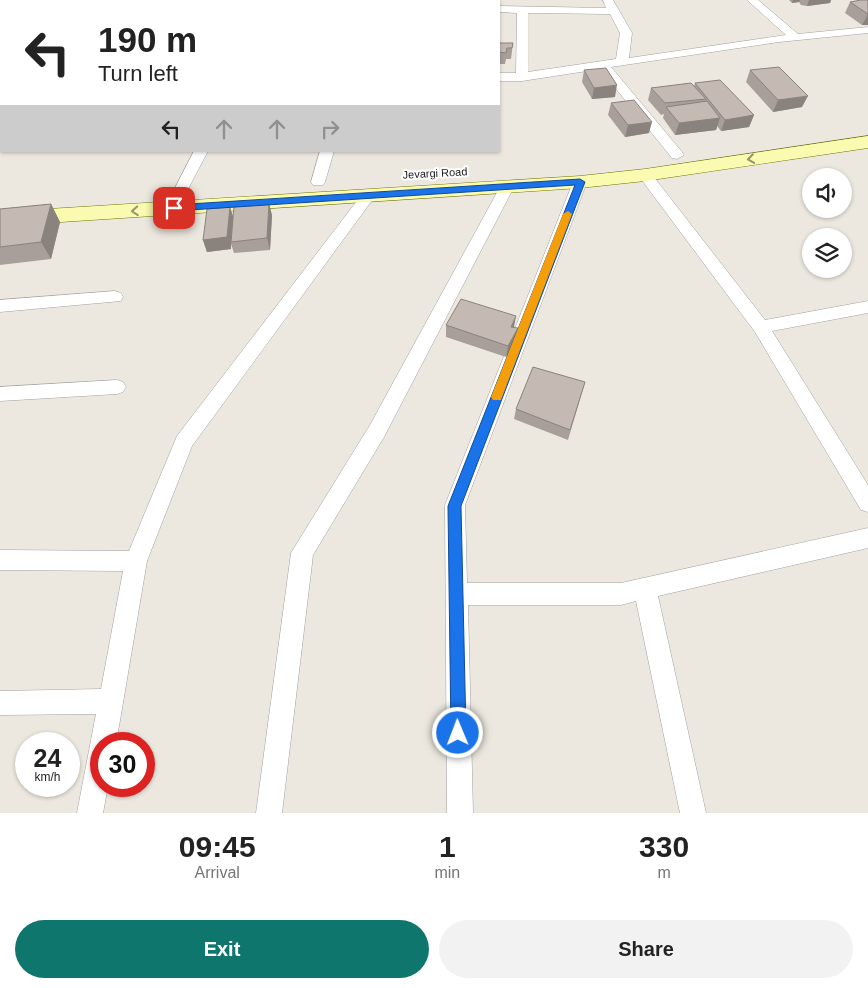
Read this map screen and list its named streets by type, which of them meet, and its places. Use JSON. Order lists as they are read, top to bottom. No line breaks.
{"streets":{"main road":["Jevargi Road"]},"page":{"turn":["190 m","Turn left"],"speed":"24 km/h","limit":"30","eta":["09:45","Arrival","1","min","330","m"],"buttons":["Exit","Share"]}}
